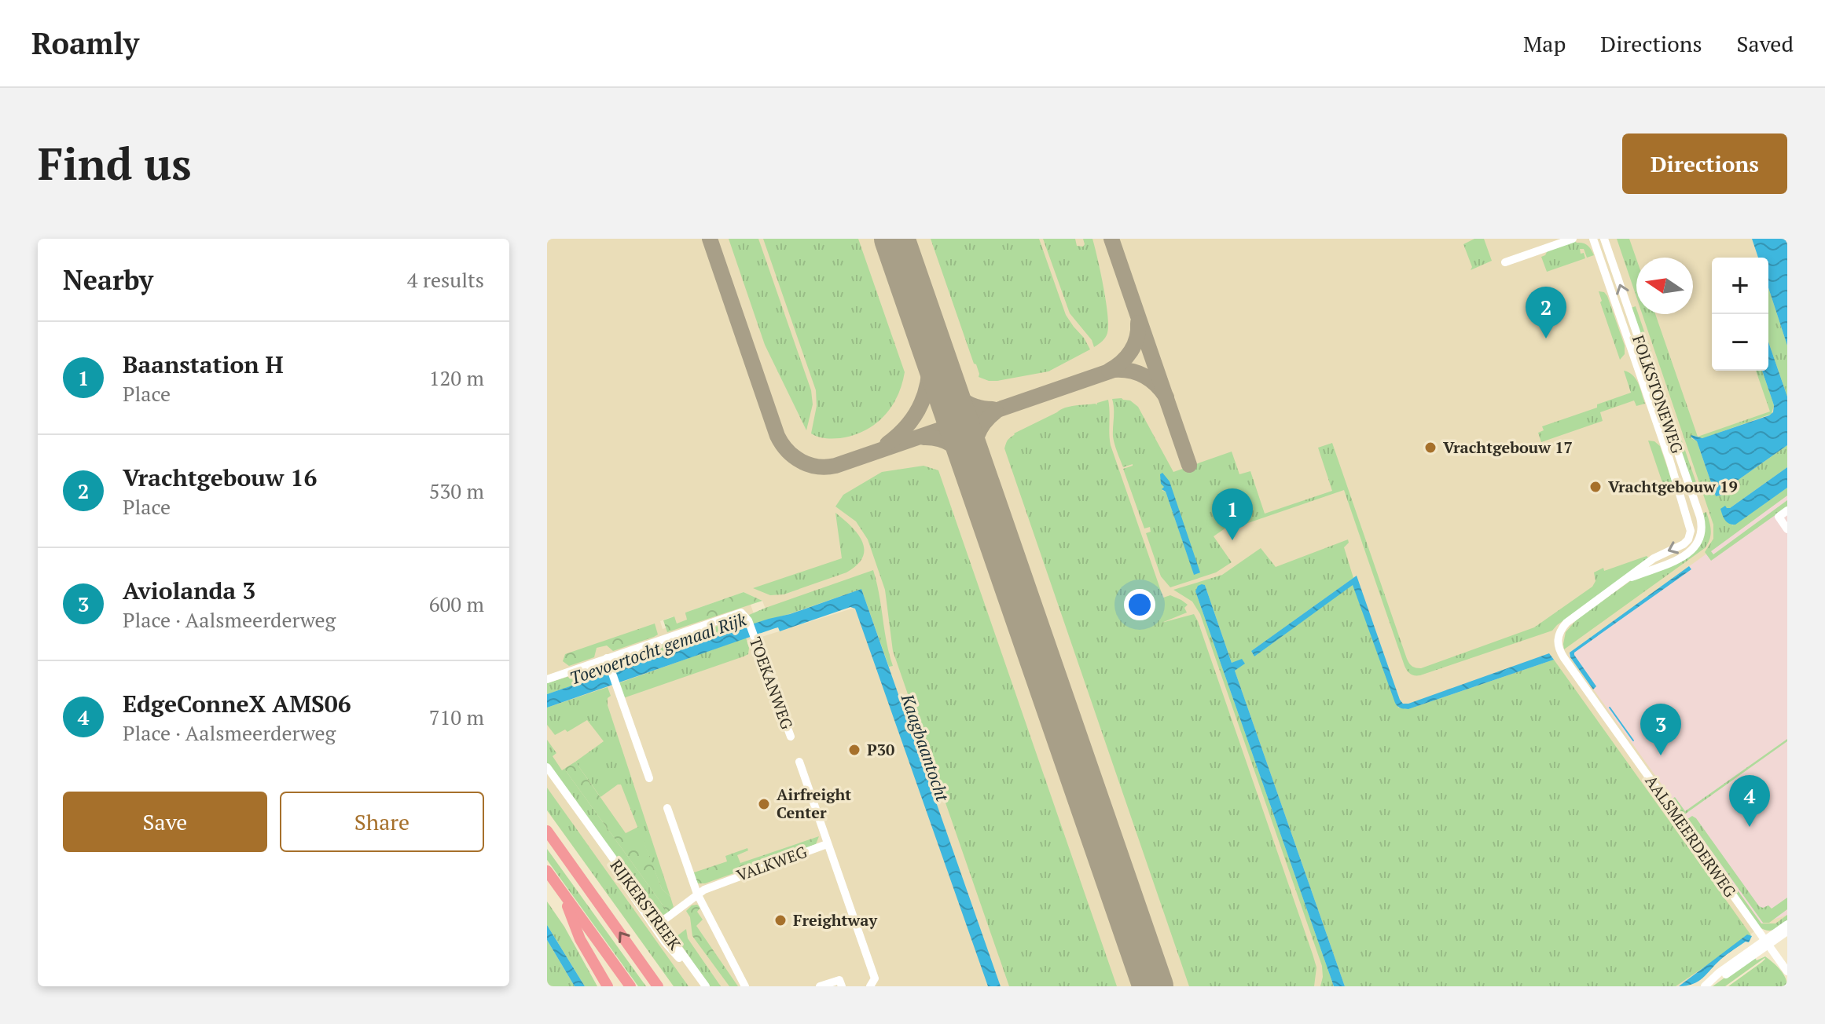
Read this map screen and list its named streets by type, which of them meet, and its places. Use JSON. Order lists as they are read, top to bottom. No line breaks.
{"streets":{"street":["FOLKSTONEWEG","TOEKANWEG","AALSMEERDERWEG","VALKWEG","RIJKERSTREEK"]},"crossings":[["FOLKSTONEWEG","AALSMEERDERWEG"],["VALKWEG","RIJKERSTREEK"]],"water":["Toevoertocht gemaal Rijk","Kaagbaantocht"],"places":["Vrachtgebouw 17","Vrachtgebouw 19","P30","Airfreight Center","Freightway"],"north":"left","page":{"header":"Roamly","nav":["Map","Directions","Saved"],"buttons":["Directions",["Save","Share"]],"title":"Find us","heading":["Nearby","4 results"],"map_buttons":["+","−"],"pins":["2","1","3","4"],"list":[{"mark":"1","name":"Baanstation H","note":"Place","value":"120 m"},{"mark":"2","name":"Vrachtgebouw 16","note":"Place","value":"530 m"},{"mark":"3","name":"Aviolanda 3","note":"Place · Aalsmeerderweg","value":"600 m"},{"mark":"4","name":"EdgeConneX AMS06","note":"Place · Aalsmeerderweg","value":"710 m"}]}}
